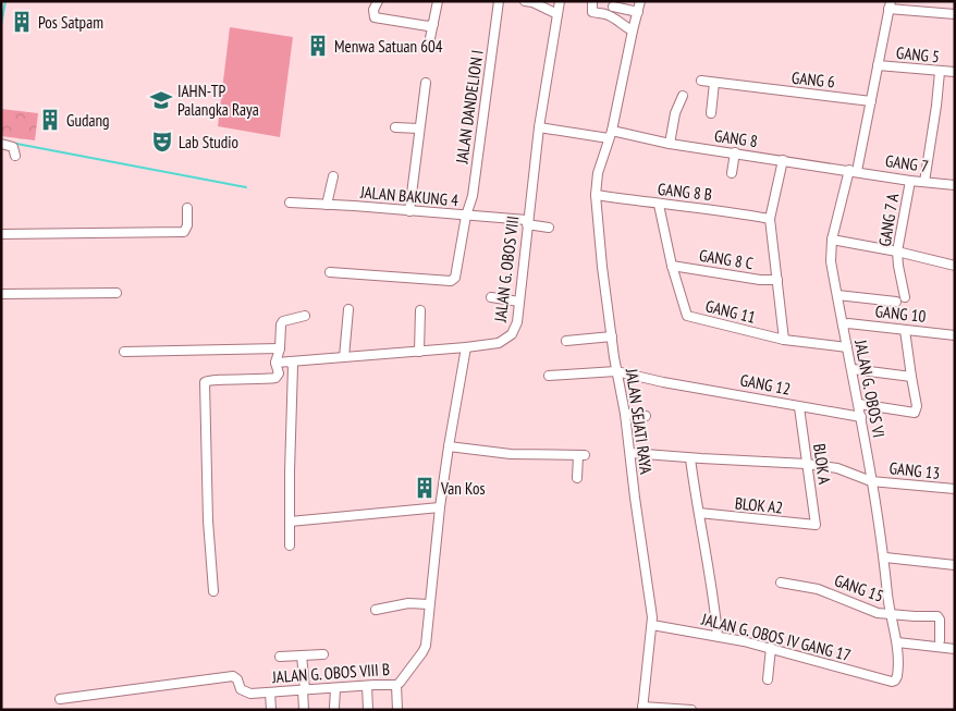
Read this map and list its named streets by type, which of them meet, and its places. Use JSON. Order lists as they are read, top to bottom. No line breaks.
{"streets":{"street":["GANG 5","GANG 6","JALAN DANDELION I","GANG 8","GANG 7","GANG 8 B","JALAN BAKUNG 4","GANG 7 A","GANG 8 C","JALAN G. OBOS VIII","GANG 11","GANG 10","GANG 12","JALAN G. OBOS VI","JALAN SEJATI RAYA","BLOK A","GANG 13","BLOK A2","GANG 15","JALAN G. OBOS IV GANG 17","JALAN G. OBOS VIII B"]},"crossings":[["GANG 5","JALAN G. OBOS VI"],["GANG 6","JALAN G. OBOS VI"],["JALAN DANDELION I","JALAN BAKUNG 4"],["GANG 8","GANG 7"],["GANG 8","JALAN G. OBOS VIII"],["GANG 8","JALAN G. OBOS VI"],["GANG 8","JALAN SEJATI RAYA"],["GANG 7","GANG 7 A"],["GANG 7","JALAN G. OBOS VI"],["GANG 8 B","GANG 11"],["GANG 8 B","JALAN SEJATI RAYA"],["JALAN BAKUNG 4","JALAN G. OBOS VIII"],["GANG 8 C","GANG 11"],["JALAN G. OBOS VIII","JALAN G. OBOS VIII B"],["GANG 11","JALAN G. OBOS VI"],["GANG 10","JALAN G. OBOS VI"],["GANG 12","JALAN G. OBOS VI"],["GANG 12","JALAN SEJATI RAYA"],["GANG 12","BLOK A"],["JALAN G. OBOS VI","GANG 13"],["JALAN G. OBOS VI","GANG 15"],["JALAN G. OBOS VI","JALAN G. OBOS IV GANG 17"],["JALAN SEJATI RAYA","GANG 13"],["JALAN SEJATI RAYA","JALAN G. OBOS IV GANG 17"],["BLOK A","GANG 13"],["BLOK A","BLOK A2"]],"places":{"building":["Pos Satpam","Menwa Satuan 604","Gudang","Van Kos"],"school or university":["IAHN-TP Palangka Raya"],"theatre":["Lab Studio"]}}
